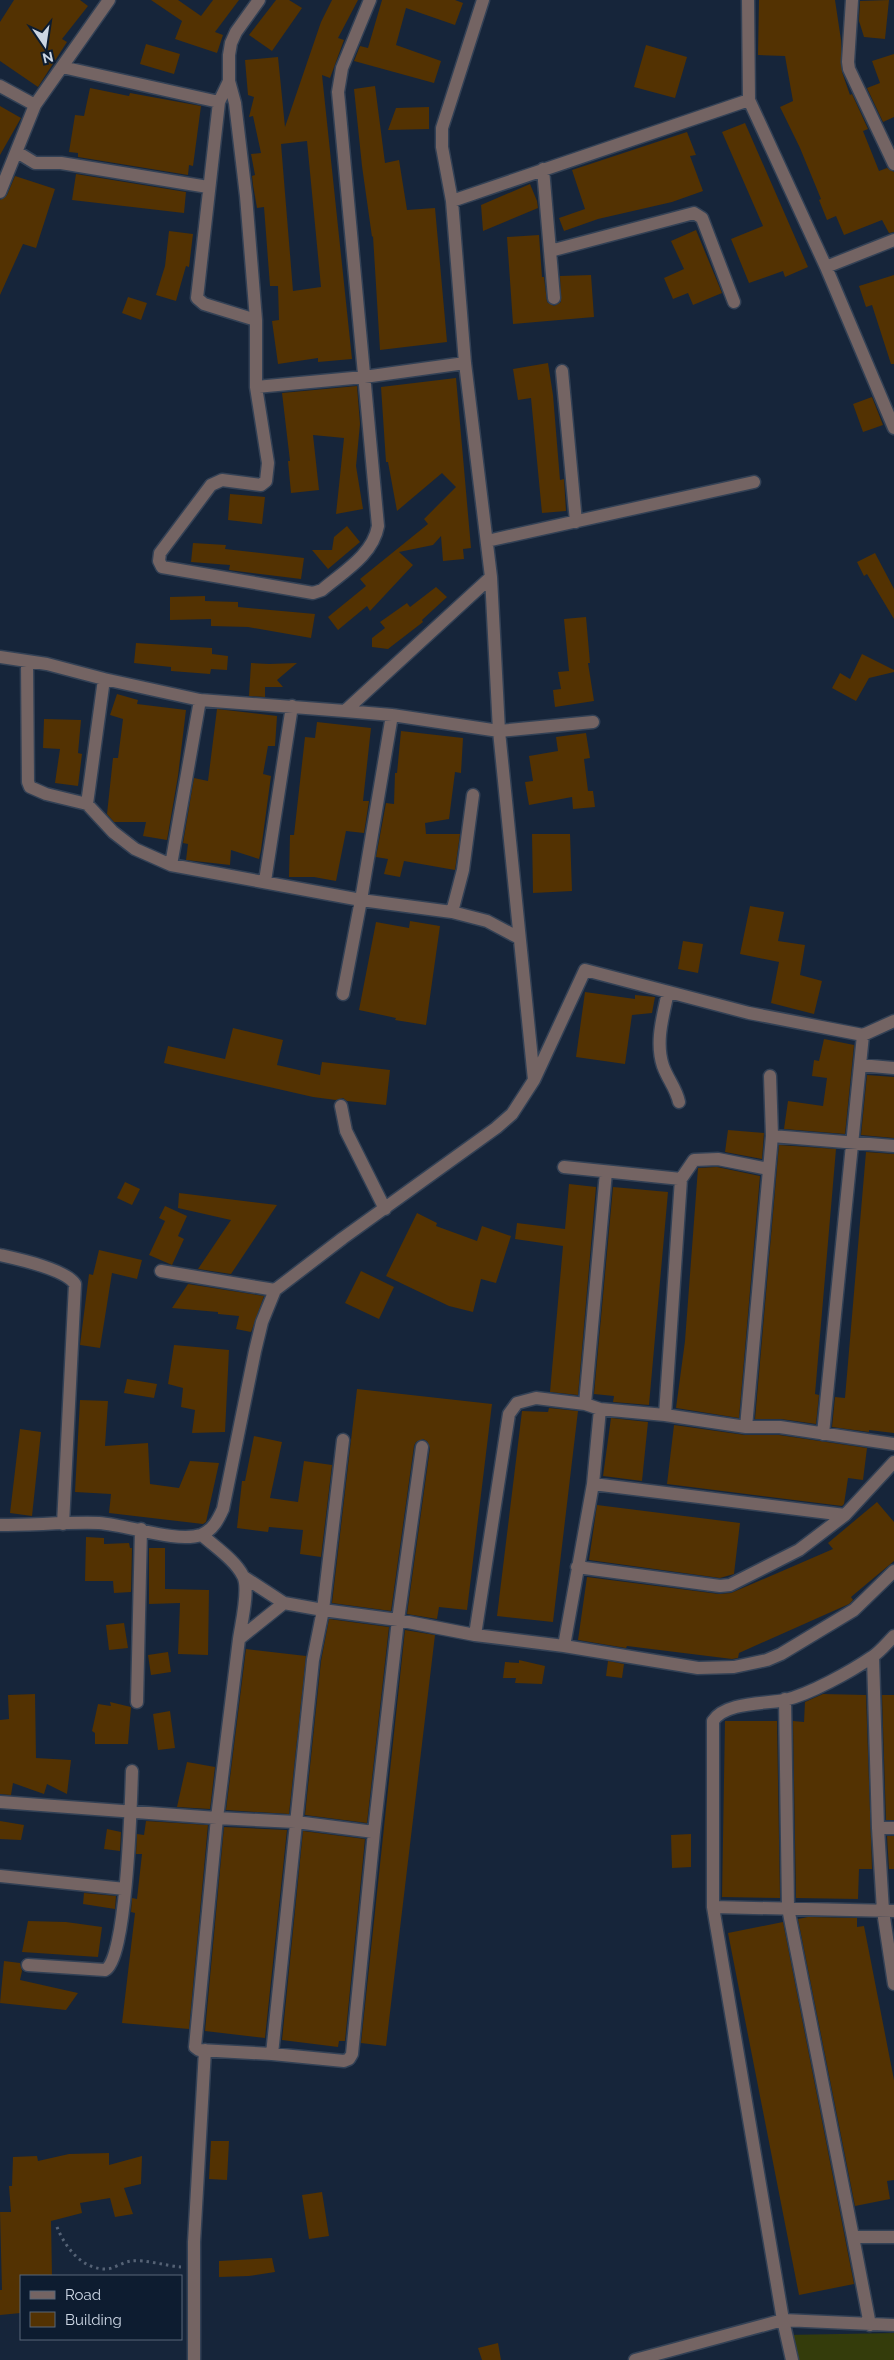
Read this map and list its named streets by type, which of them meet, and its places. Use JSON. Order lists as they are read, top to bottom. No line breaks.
{"legend":["Road","Building"],"north":"bottom"}
